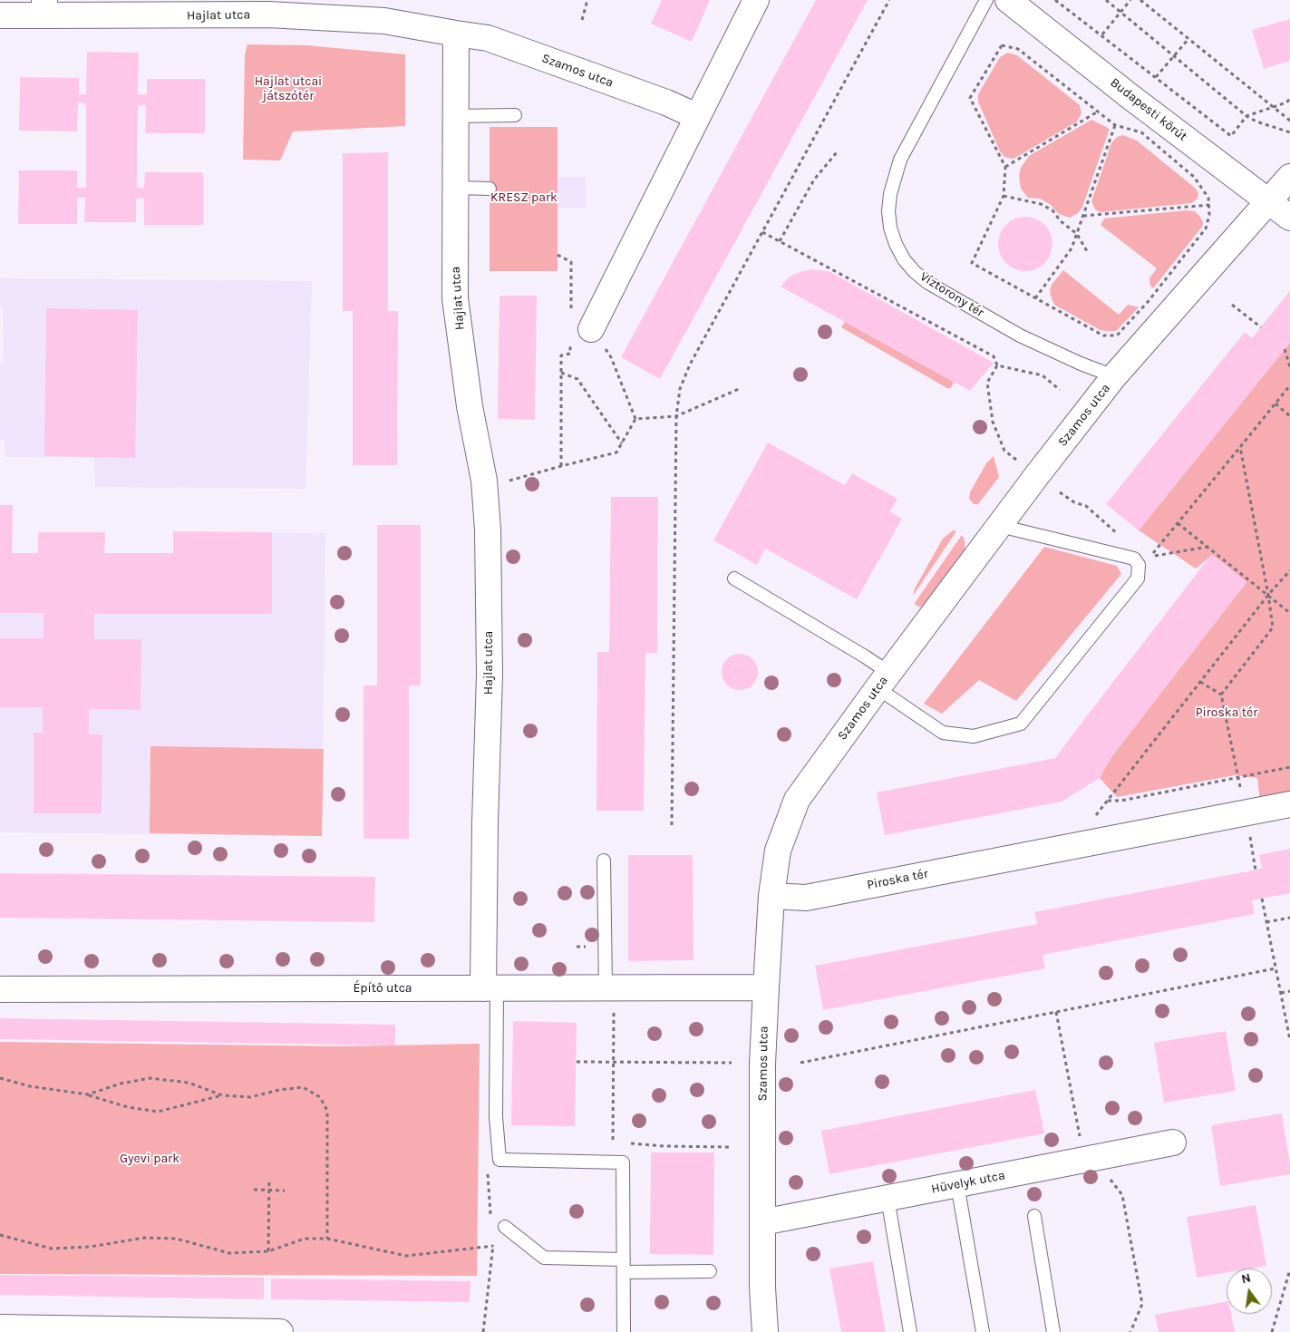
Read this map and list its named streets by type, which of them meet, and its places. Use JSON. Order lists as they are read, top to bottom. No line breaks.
{"streets":{"street":["Hajlat utca","Szamos utca","Budapesti körút","Piroska tér","Építő utca","Hüvelyk utca"],"lane":["Víztorony tér"]},"crossings":[["Hajlat utca","Szamos utca"],["Hajlat utca","Építő utca"],["Szamos utca","Budapesti körút"],["Szamos utca","Víztorony tér"],["Szamos utca","Piroska tér"],["Szamos utca","Építő utca"],["Szamos utca","Hüvelyk utca"]],"parks":["Hajlat utcai játszótér","KRESZ park","Piroska tér","Gyevi park"],"north":"top"}
